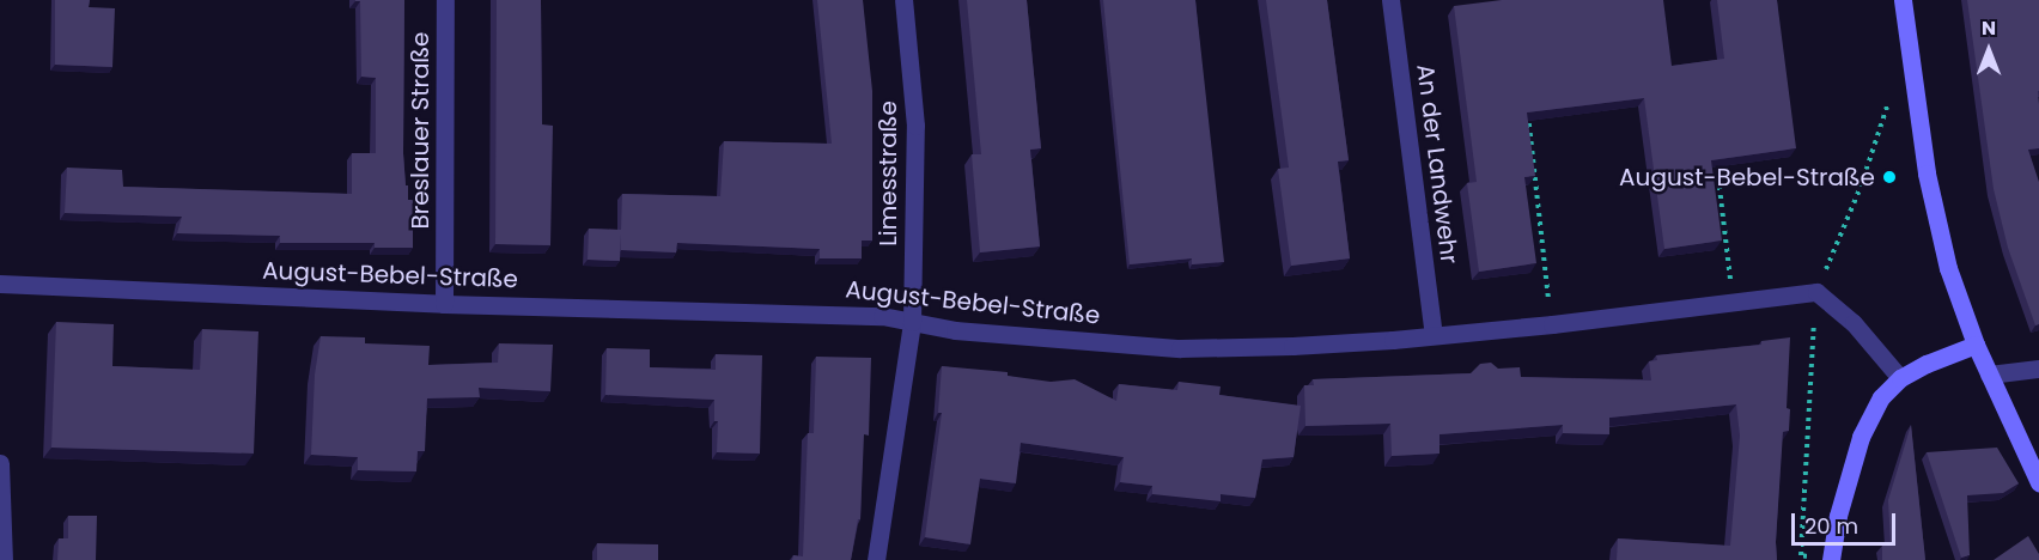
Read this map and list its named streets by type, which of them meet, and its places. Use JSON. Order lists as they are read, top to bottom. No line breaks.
{"streets":{"street":["Breslauer Straße","An der Landwehr","Limesstraße","August-Bebel-Straße"]},"crossings":[["Breslauer Straße","August-Bebel-Straße"],["An der Landwehr","August-Bebel-Straße"],["Limesstraße","August-Bebel-Straße"]],"places":["August-Bebel-Straße"],"scale_bar":"20 m","north":"top"}
